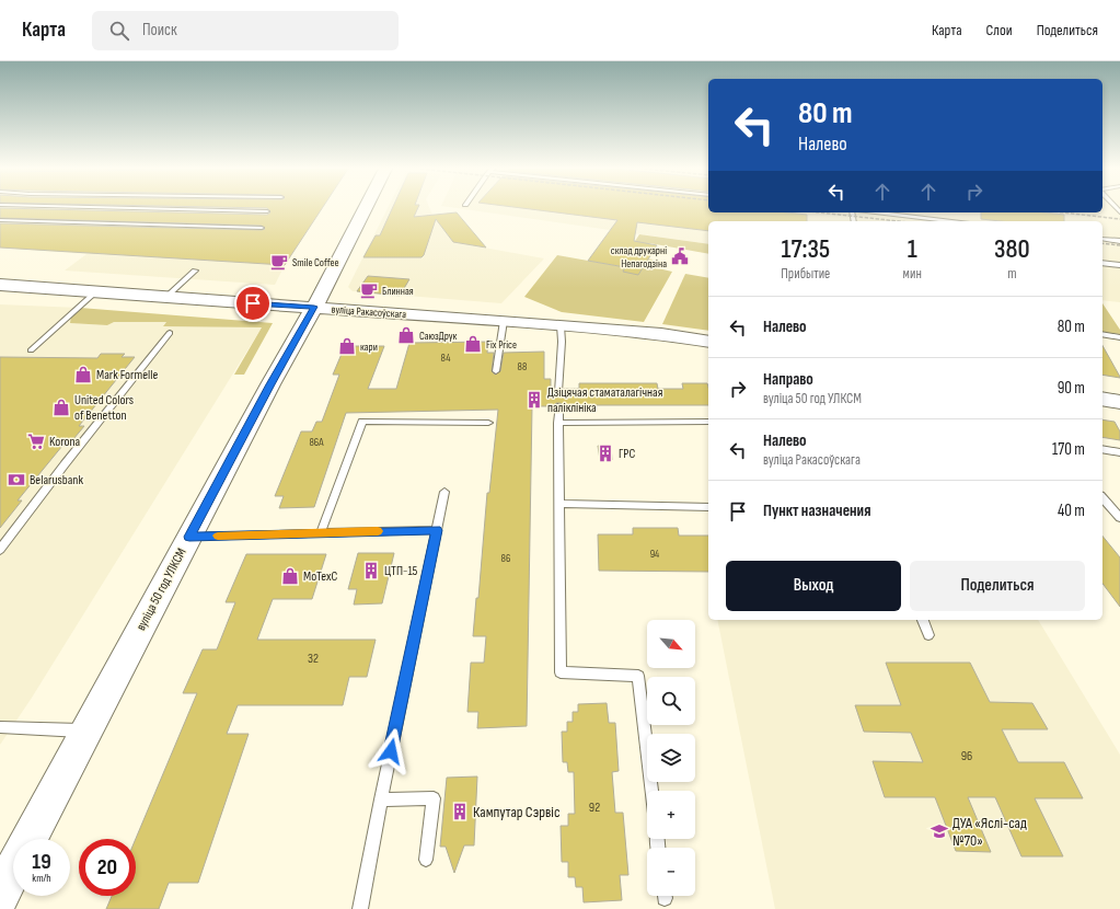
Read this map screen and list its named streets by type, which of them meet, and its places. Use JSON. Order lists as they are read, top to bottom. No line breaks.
{"streets":{"main road":["вуліца Ракасоўскага","вуліца 50 год УЛКСМ"]},"crossings":[["вуліца Ракасоўскага","вуліца 50 год УЛКСМ"]],"places":{"public building":["склад друкарні Непагодзіна"],"cafe":["Smile Coffee","Блинная"],"shop":["СаюзДрук","Fix Price","кари","Mark Formelle","United Colors of Benetton","MoTexC"],"building":["Дзіцячая стаматалагічная паліклініка","ГРС","ЦТП-15","Кампутар Сэрвіс"],"supermarket":["Korona"],"bank":["Belarusbank"],"school or university":["ДУА «Яслі-сад №70»"]},"house_numbers":["84","88","86А","94","86","32","96","92"],"north":"bottom right","page":{"header":"Карта","search":"Поиск","nav":["Карта","Слои","Поделиться"],"turn":["80 m","Налево"],"eta":["17:35","Прибытие","1","мин","380","m"],"list":[{"name":"Налево","value":"80 m"},{"name":"Направо","note":"вуліца 50 год УЛКСМ","value":"90 m"},{"name":"Налево","note":"вуліца Ракасоўскага","value":"170 m"},{"name":"Пункт назначения","value":"40 m"}],"buttons":["Выход","Поделиться"],"map_buttons":["+","−"],"speed":"19 km/h","limit":"20"}}
